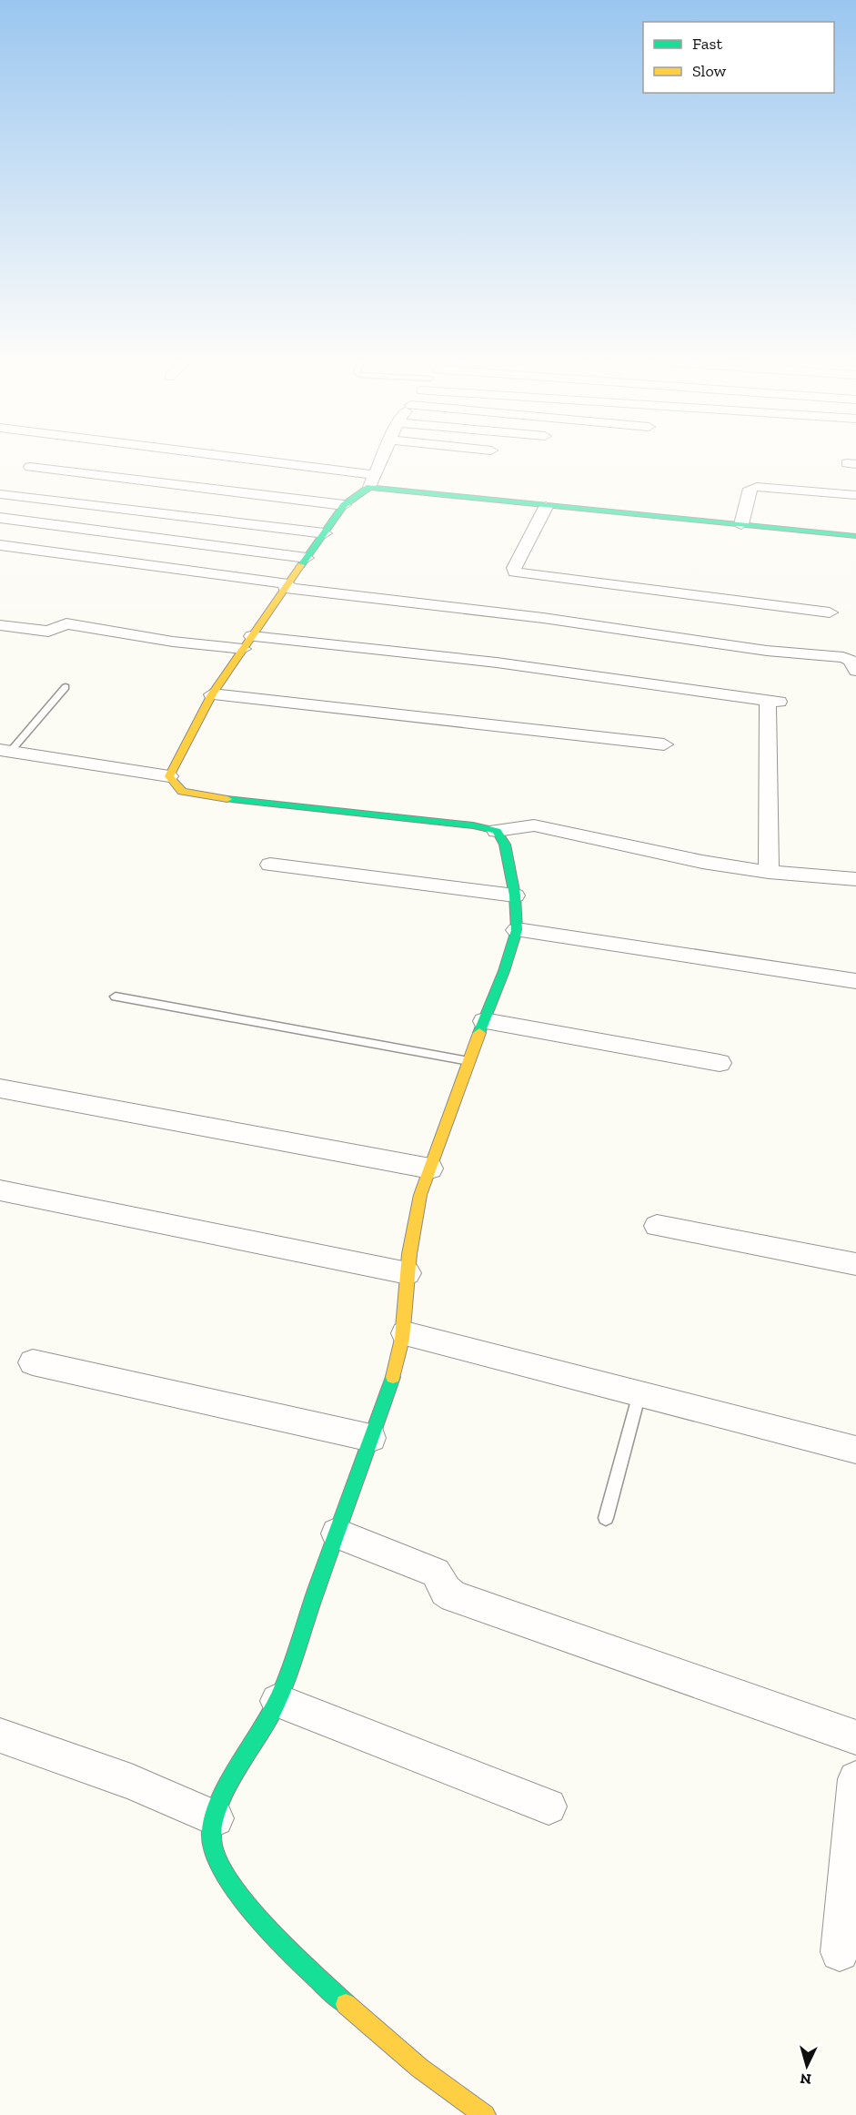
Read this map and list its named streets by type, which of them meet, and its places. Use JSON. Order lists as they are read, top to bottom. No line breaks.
{"legend":["Fast","Slow"],"north":"bottom"}
